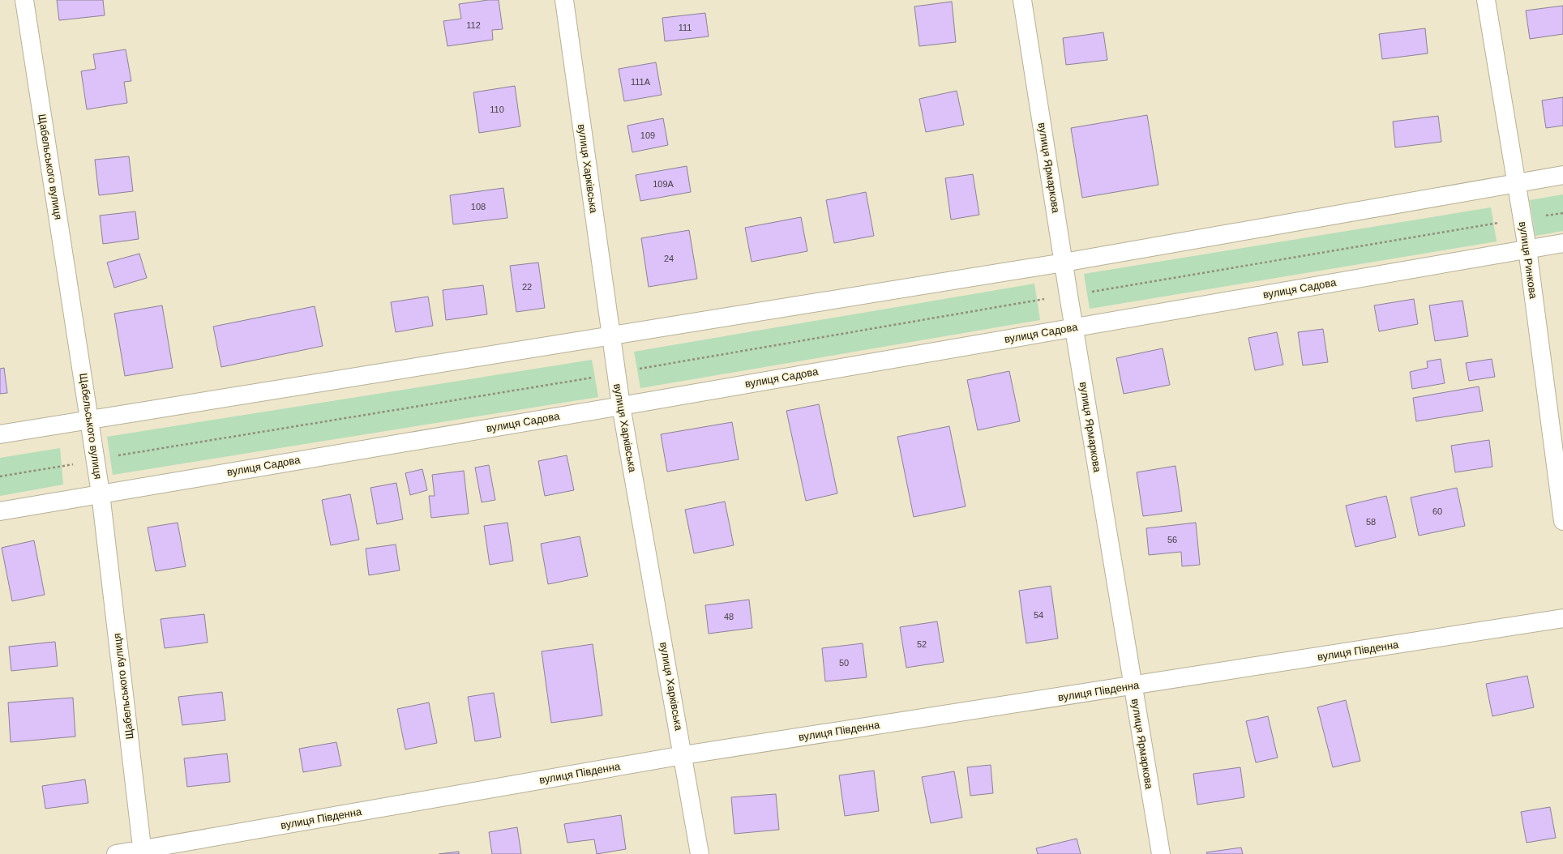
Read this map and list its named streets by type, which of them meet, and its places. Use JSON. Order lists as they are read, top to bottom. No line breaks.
{"streets":{"street":["Щабельського вулиця","вулиця Ярмаркова","вулиця Харківська","вулиця Ринкова","вулиця Садова","вулиця Південна"]},"crossings":[["Щабельського вулиця","вулиця Садова"],["Щабельського вулиця","вулиця Південна"],["вулиця Ярмаркова","вулиця Садова"],["вулиця Ярмаркова","вулиця Південна"],["вулиця Харківська","вулиця Садова"],["вулиця Харківська","вулиця Південна"],["вулиця Ринкова","вулиця Садова"]],"house_numbers":["112","111","111А","110","109","109А","108","24","22","60","58","56","54","48","52","50"]}
